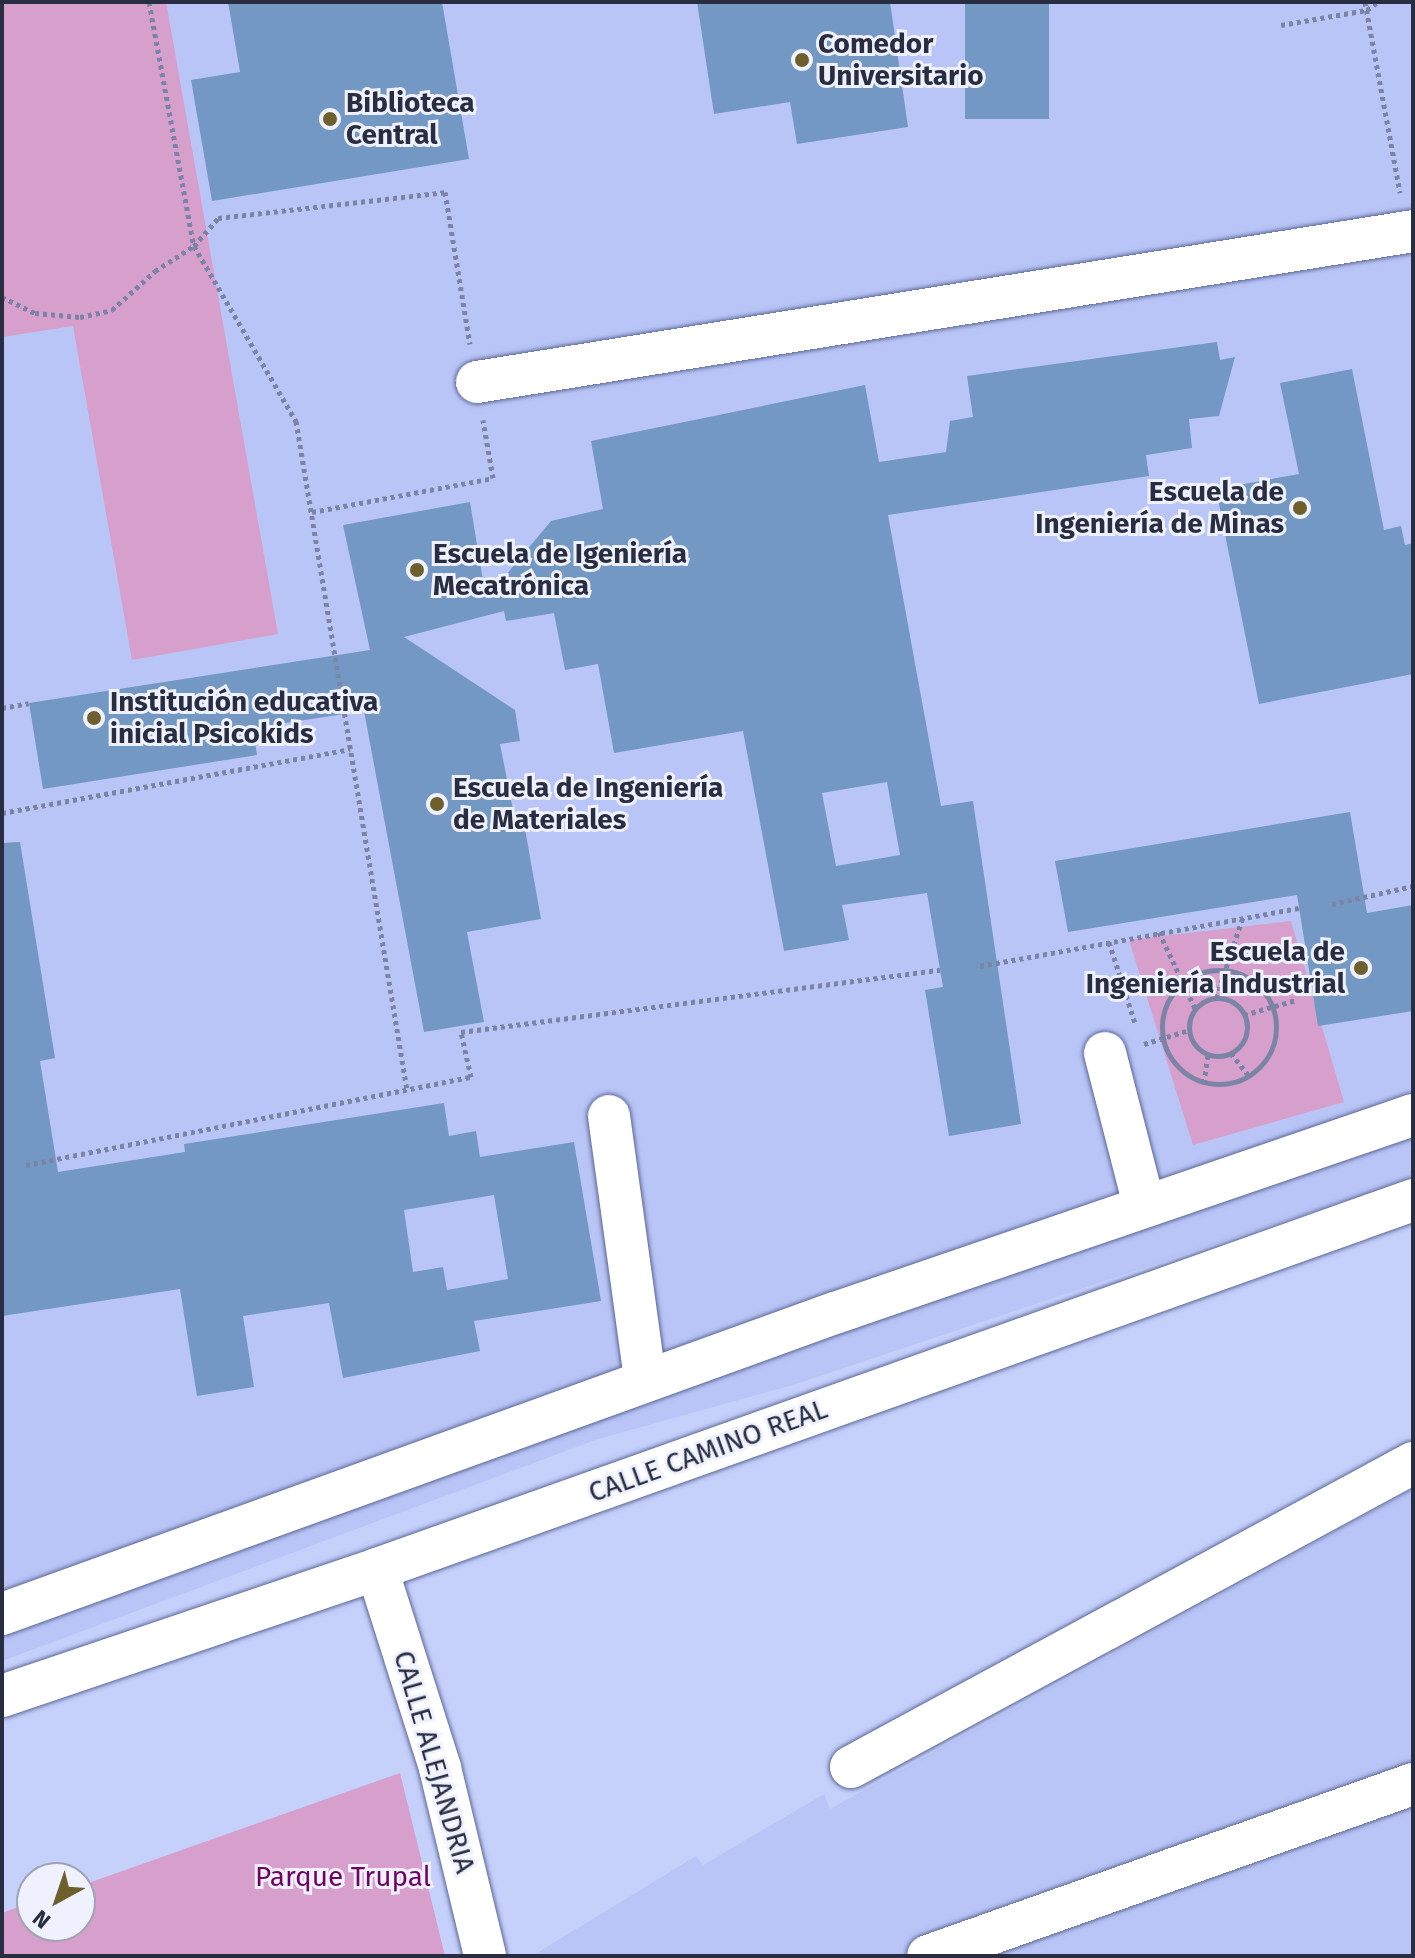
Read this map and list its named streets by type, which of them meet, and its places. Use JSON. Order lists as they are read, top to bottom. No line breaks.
{"streets":{"street":["CALLE CAMINO REAL","CALLE ALEJANDRIA"]},"crossings":[["CALLE CAMINO REAL","CALLE ALEJANDRIA"]],"parks":["Parque Trupal"],"places":["Comedor Universitario","Biblioteca Central","Escuela de Ingeniería de Minas","Escuela de Igeniería Mecatrónica","Institución educativa inicial Psicokids","Escuela de Ingeniería de Materiales","Escuela de Ingeniería Industrial"],"north":"bottom left"}
